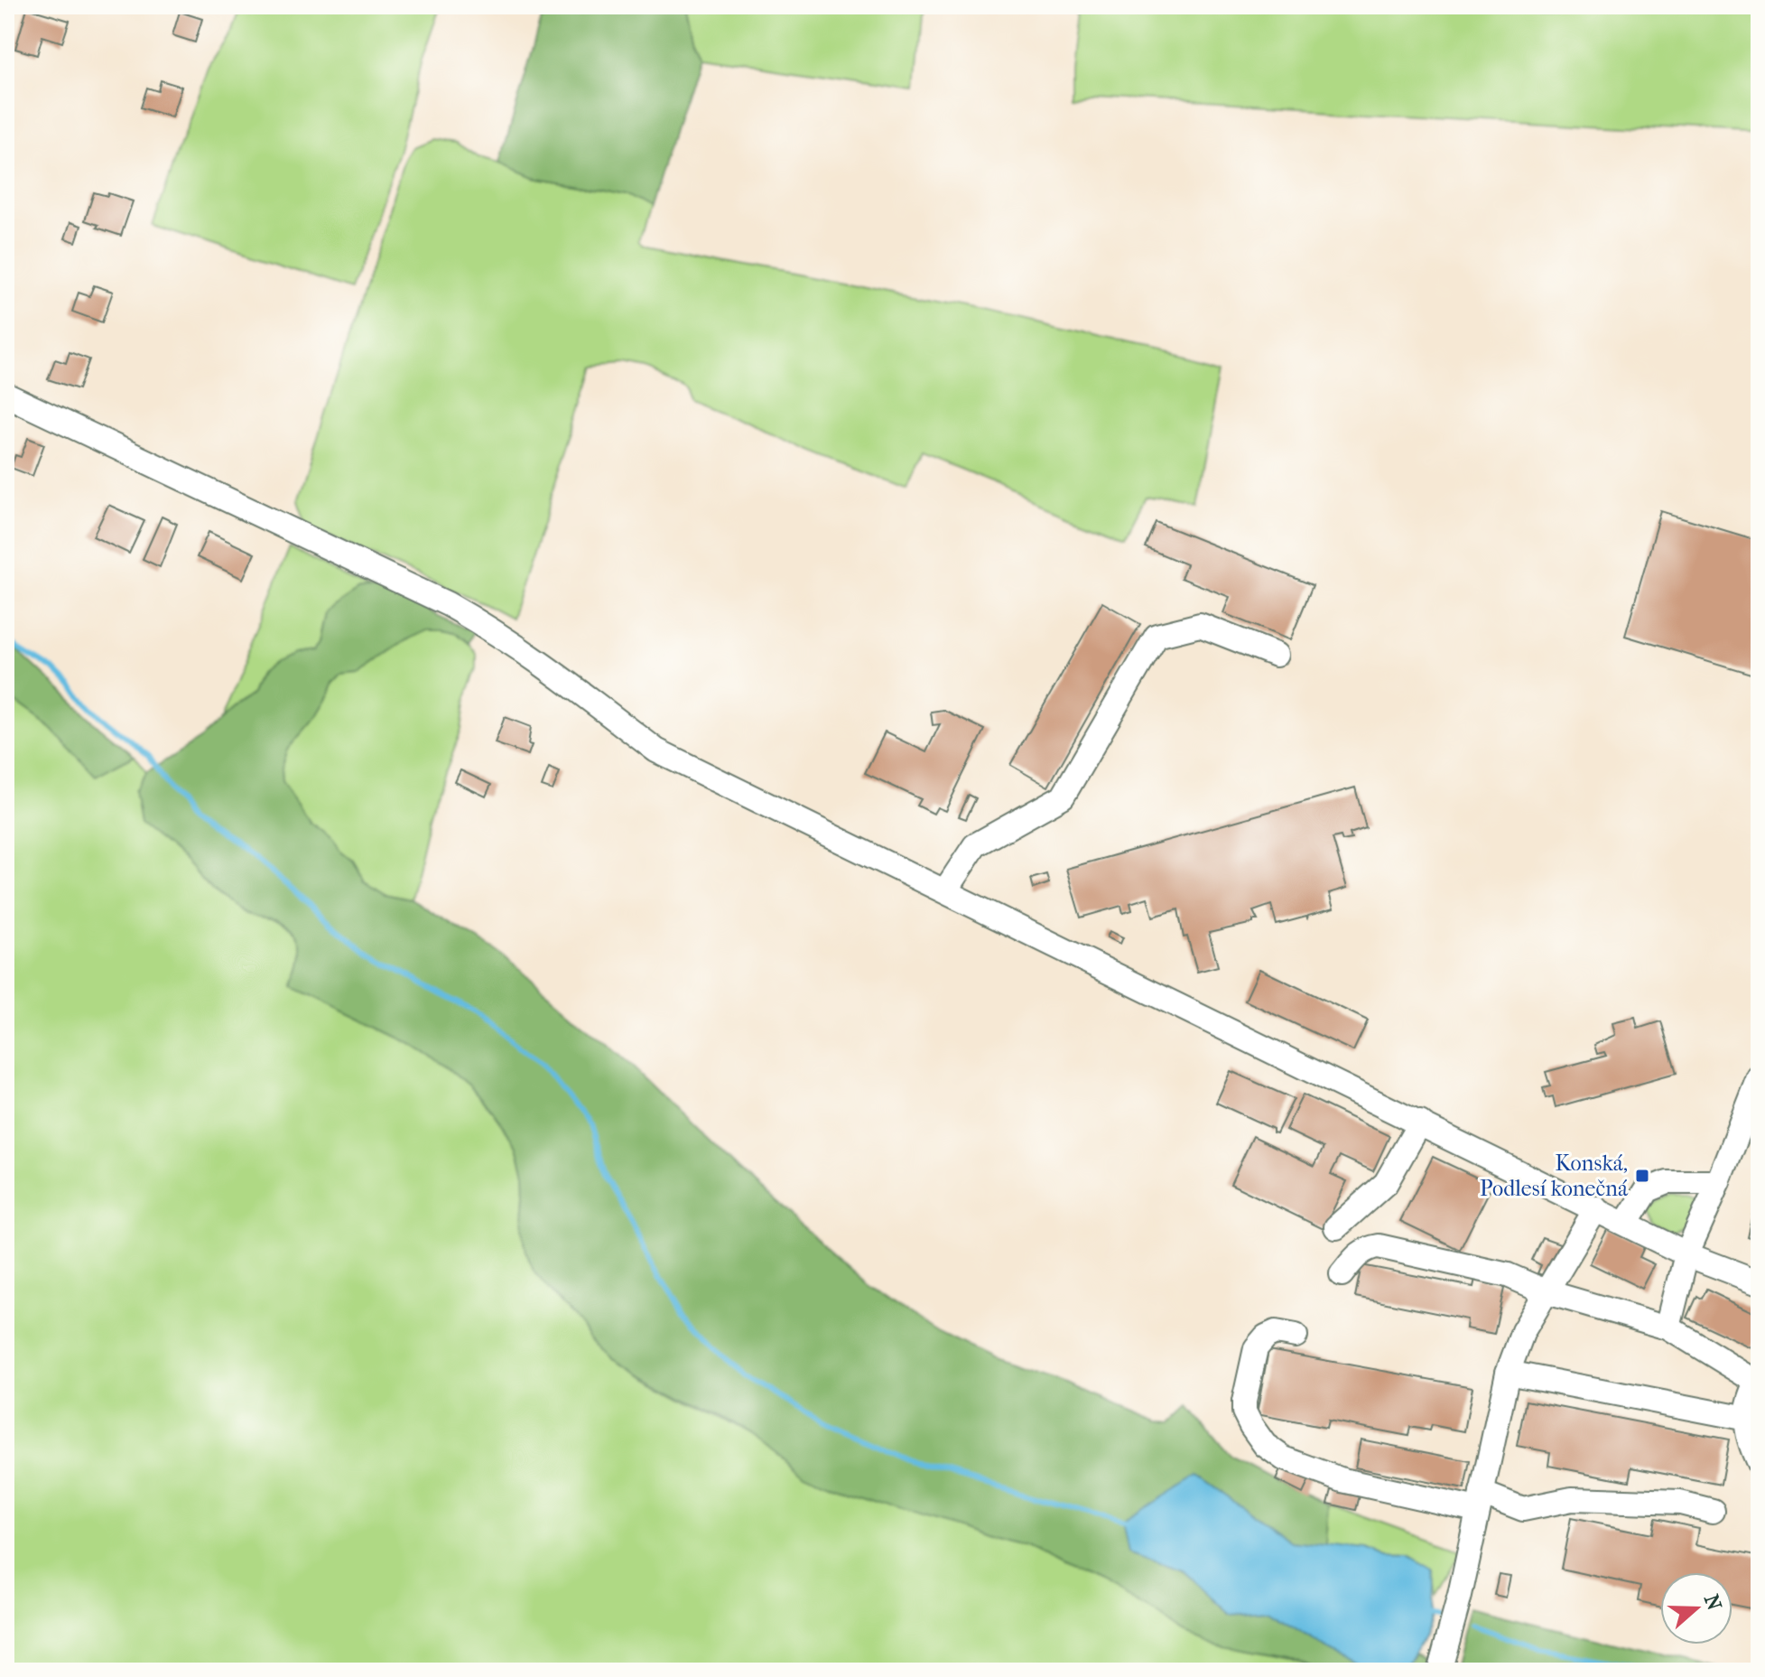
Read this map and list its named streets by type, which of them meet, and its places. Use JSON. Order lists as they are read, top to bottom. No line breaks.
{"places":{"transit":["Konská, Podlesí konečná"]},"north":"right"}
